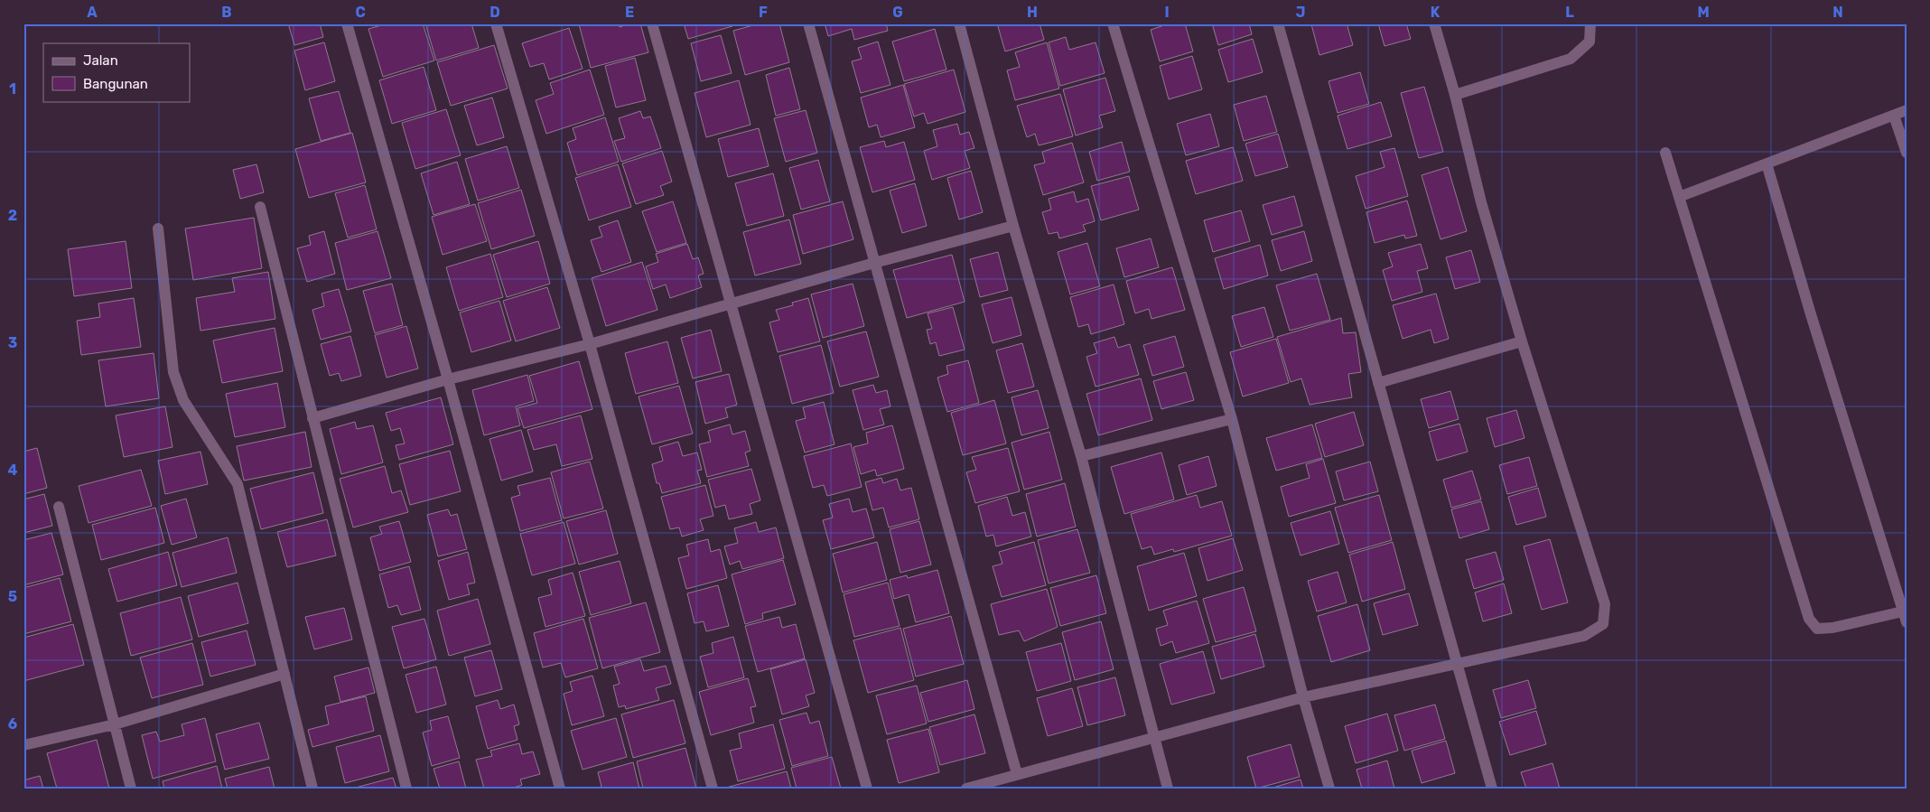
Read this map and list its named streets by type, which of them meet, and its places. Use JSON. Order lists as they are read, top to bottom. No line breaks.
{"legend":["Jalan","Bangunan"],"grid":{"columns":["A","B","C","D","E","F","G","H","I","J","K","L","M","N"],"rows":["1","2","3","4","5","6"]}}
